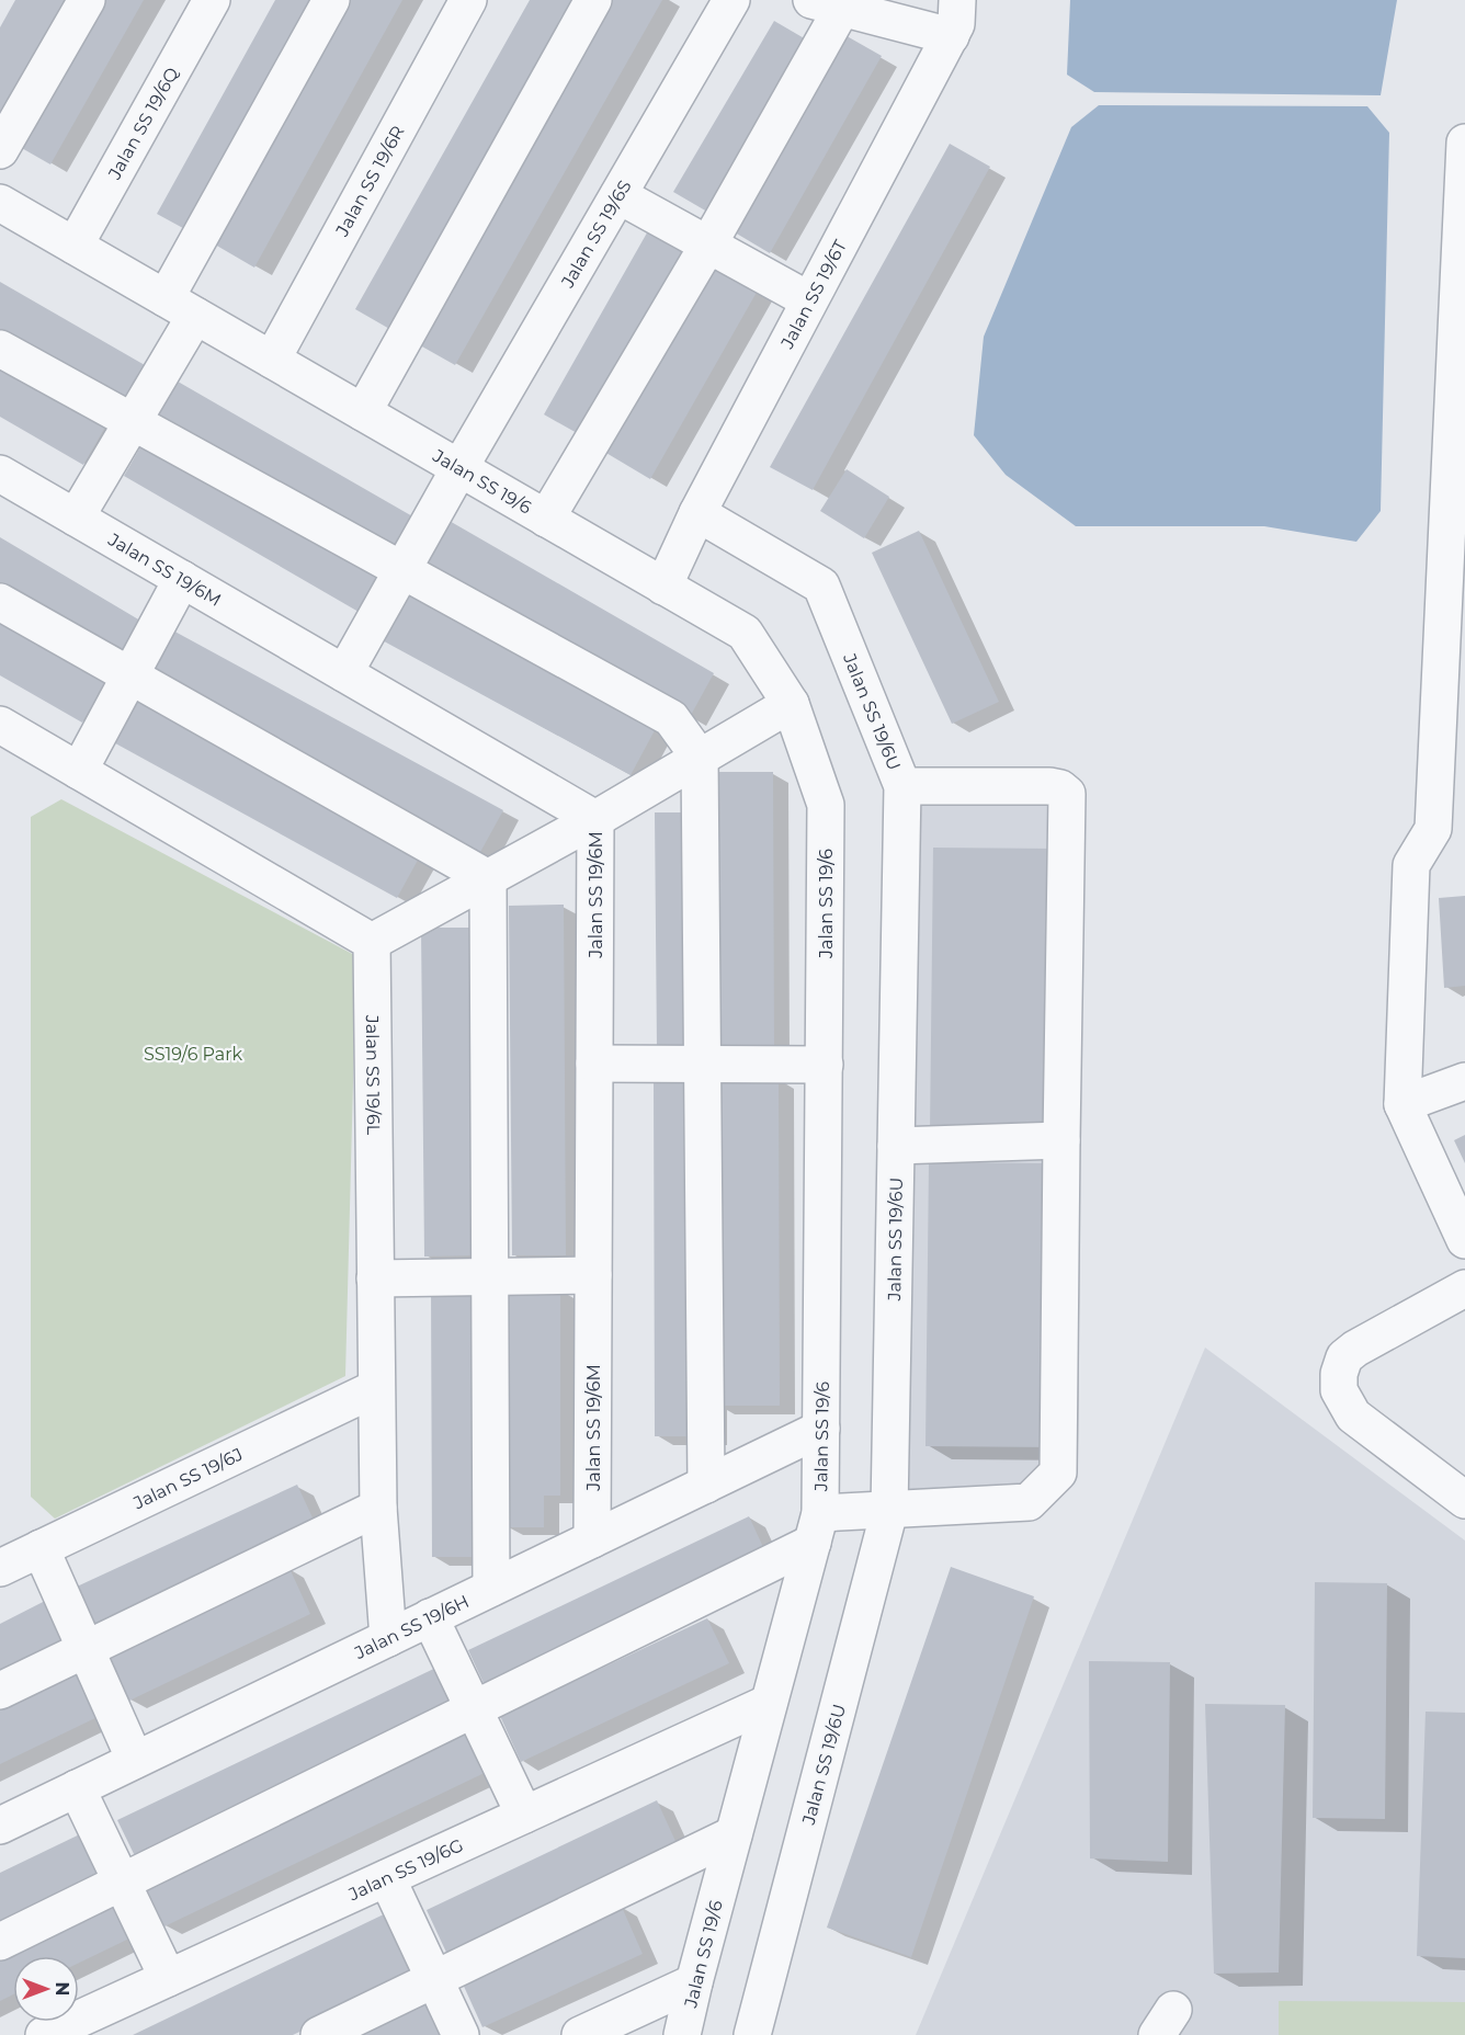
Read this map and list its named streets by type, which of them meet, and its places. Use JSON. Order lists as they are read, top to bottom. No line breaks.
{"streets":{"street":["Jalan SS 19/6Q","Jalan SS 19/6R","Jalan SS 19/6S","Jalan SS 19/6T","Jalan SS 19/6","Jalan SS 19/6M","Jalan SS 19/6U","Jalan SS 19/6L","Jalan SS 19/6J","Jalan SS 19/6H","Jalan SS 19/6G"]},"crossings":[["Jalan SS 19/6Q","Jalan SS 19/6"],["Jalan SS 19/6R","Jalan SS 19/6"],["Jalan SS 19/6S","Jalan SS 19/6"],["Jalan SS 19/6S","Jalan SS 19/6M"],["Jalan SS 19/6T","Jalan SS 19/6"],["Jalan SS 19/6T","Jalan SS 19/6U"],["Jalan SS 19/6","Jalan SS 19/6H"],["Jalan SS 19/6","Jalan SS 19/6G"],["Jalan SS 19/6M","Jalan SS 19/6H"],["Jalan SS 19/6L","Jalan SS 19/6J"],["Jalan SS 19/6L","Jalan SS 19/6H"]],"parks":["SS19/6 Park"],"north":"right"}
